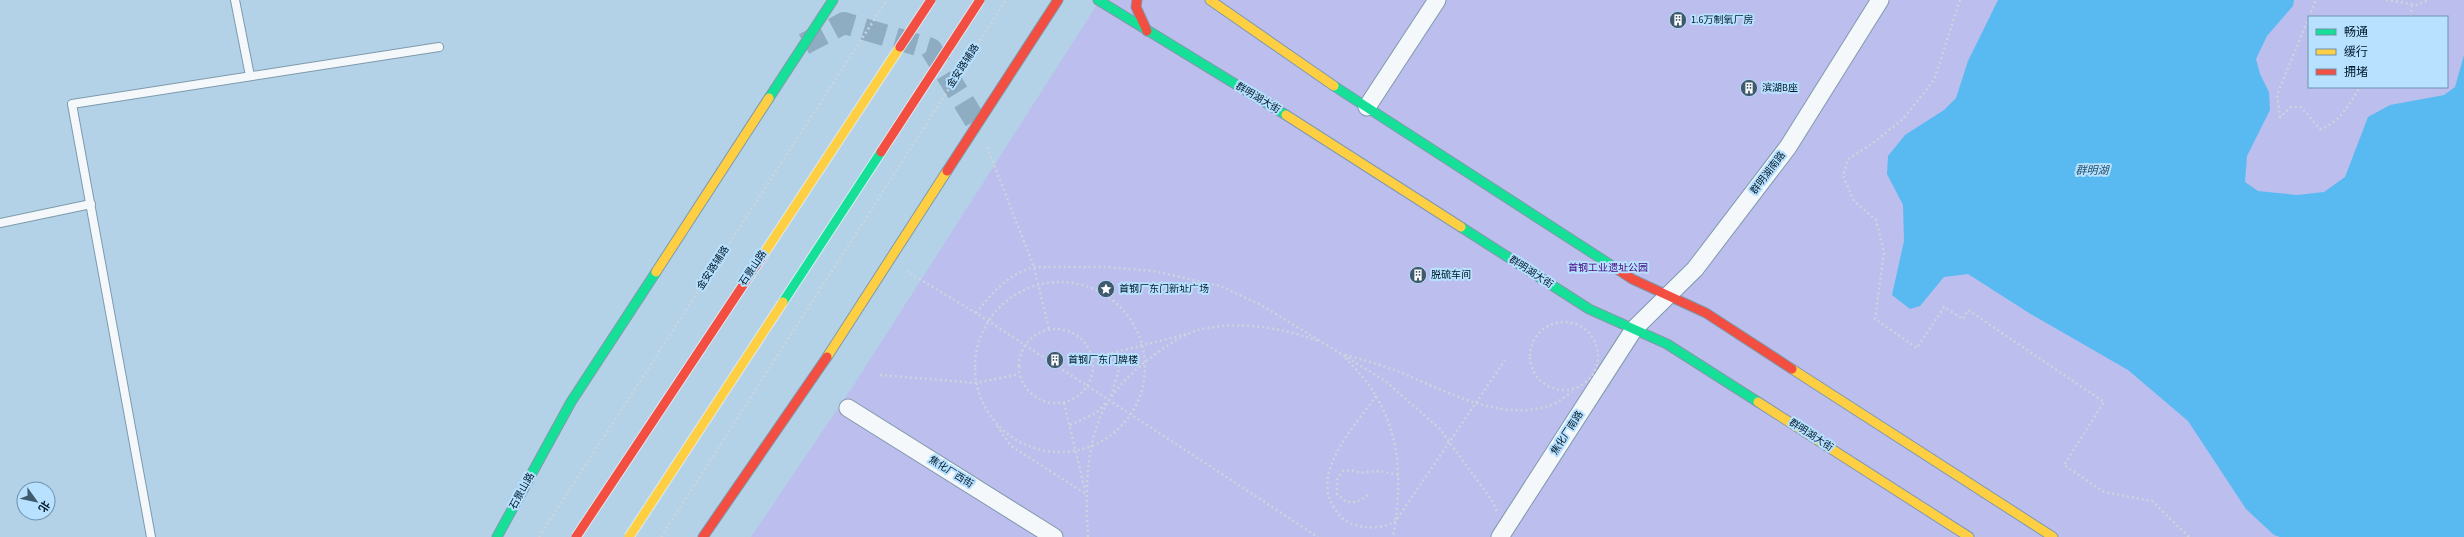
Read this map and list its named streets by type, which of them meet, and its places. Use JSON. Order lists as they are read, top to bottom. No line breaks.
{"streets":{"main road":["群明湖大街","石景山路"],"street":["群明湖南路","焦化厂南路","焦化厂西街"],"path":["金安路辅路"]},"crossings":[["群明湖大街","群明湖南路"],["群明湖大街","焦化厂南路"],["群明湖南路","焦化厂南路"]],"water":["群明湖"],"parks":["首钢工业遗址公园"],"places":{"building":["1.6万制氧厂房","滨湖B座","脱硫车间","首钢厂东门牌楼"],"place":["首钢厂东门新址广场"]},"legend":["畅通","缓行","拥堵"],"north":"bottom right"}
